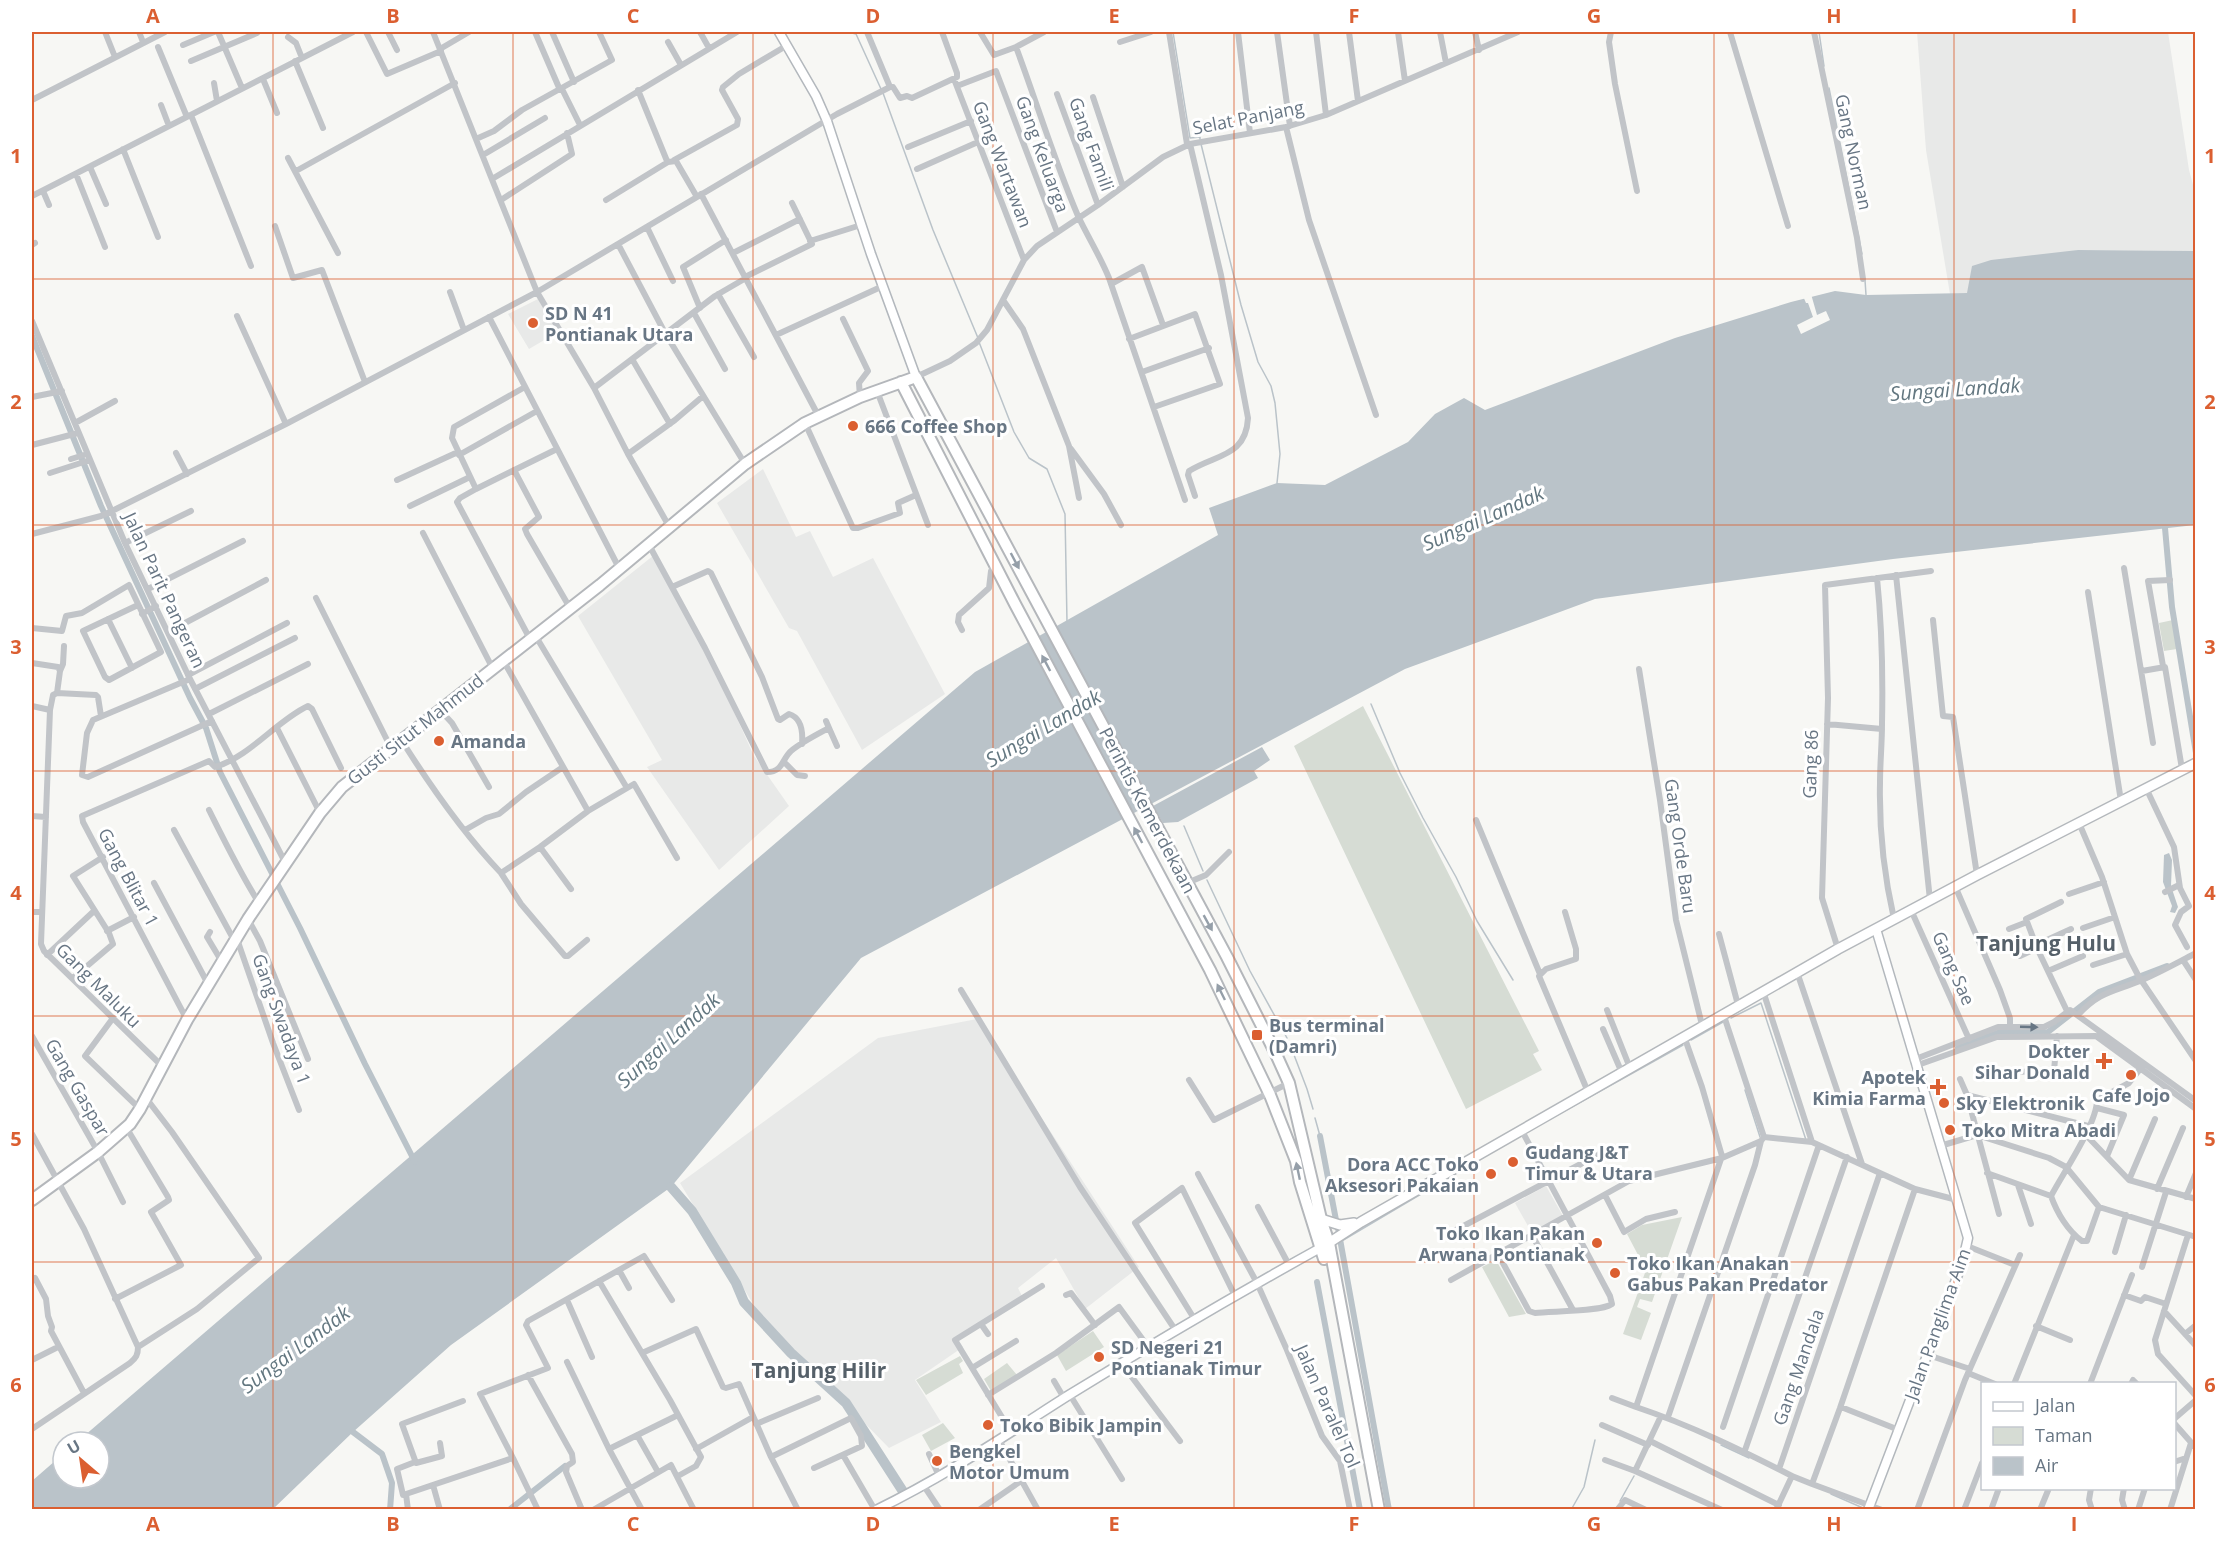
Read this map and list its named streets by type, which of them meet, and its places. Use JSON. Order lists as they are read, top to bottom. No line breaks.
{"streets":{"highway":["Gusti Situt Mahmud","Perintis Kemerdekaan"],"street":["Selat Panjang","Gang Famili","Gang Norman","Gang Keluarga","Gang Wartawan","Jalan Parit Pangeran","Gang 86","Gang Orde Baru","Gang Blitar 1","Gang Sae","Gang Maluku","Gang Swadaya 1","Gang Gaspar","Jalan Panglima Aim","Gang Mandala","Jalan Paralel Tol"]},"crossings":[["Selat Panjang","Gang Famili"],["Selat Panjang","Gang Keluarga"],["Selat Panjang","Gang Wartawan"],["Selat Panjang","Gusti Situt Mahmud"],["Selat Panjang","Perintis Kemerdekaan"],["Gang Keluarga","Gang Wartawan"],["Jalan Parit Pangeran","Gusti Situt Mahmud"],["Jalan Parit Pangeran","Gang Blitar 1"],["Gusti Situt Mahmud","Perintis Kemerdekaan"],["Gusti Situt Mahmud","Gang Blitar 1"],["Gusti Situt Mahmud","Gang Maluku"],["Gusti Situt Mahmud","Gang Swadaya 1"],["Gusti Situt Mahmud","Gang Gaspar"]],"districts":["Tanjung Hulu","Tanjung Hilir"],"water":["Sungai Landak"],"places":{"other":["SD N 41 Pontianak Utara","666 Coffee Shop","Amanda","Cafe Jojo","Sky Elektronik","Toko Mitra Abadi","Gudang J&T Timur & Utara","Dora ACC Toko Aksesori Pakaian","Toko Ikan Pakan Arwana Pontianak","Toko Ikan Anakan Gabus Pakan Predator","SD Negeri 21 Pontianak Timur","Toko Bibik Jampin","Bengkel Motor Umum"],"transit":["Bus terminal (Damri)"],"health":["Dokter Sihar Donald","Apotek Kimia Farma"]},"legend":["Jalan","Taman","Air"],"north":"top left","grid":{"columns":["A","B","C","D","E","F","G","H","I"],"rows":["1","2","3","4","5","6"]}}
